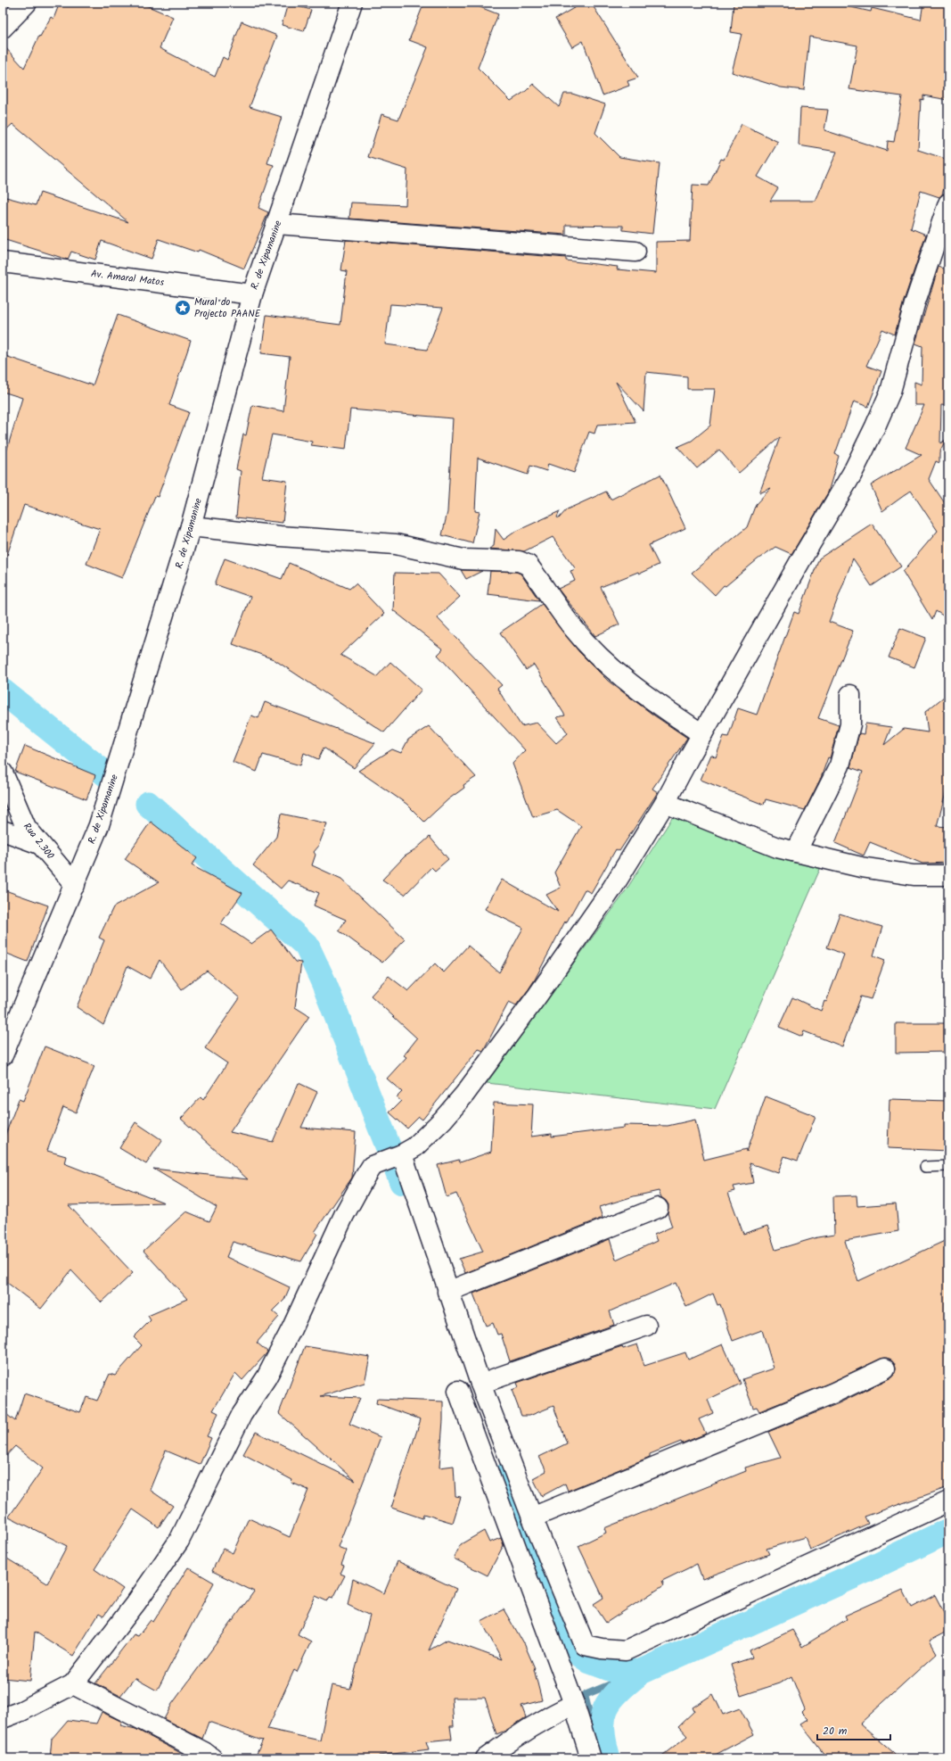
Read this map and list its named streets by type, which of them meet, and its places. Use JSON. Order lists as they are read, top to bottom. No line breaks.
{"streets":{"street":["R. de Xipamanine","Av. Amaral Matos","Rua 2.300"]},"crossings":[["R. de Xipamanine","Av. Amaral Matos"],["R. de Xipamanine","Rua 2.300"]],"places":{"place":["Mural do Projecto PAANE"]},"scale_bar":"20 m"}
